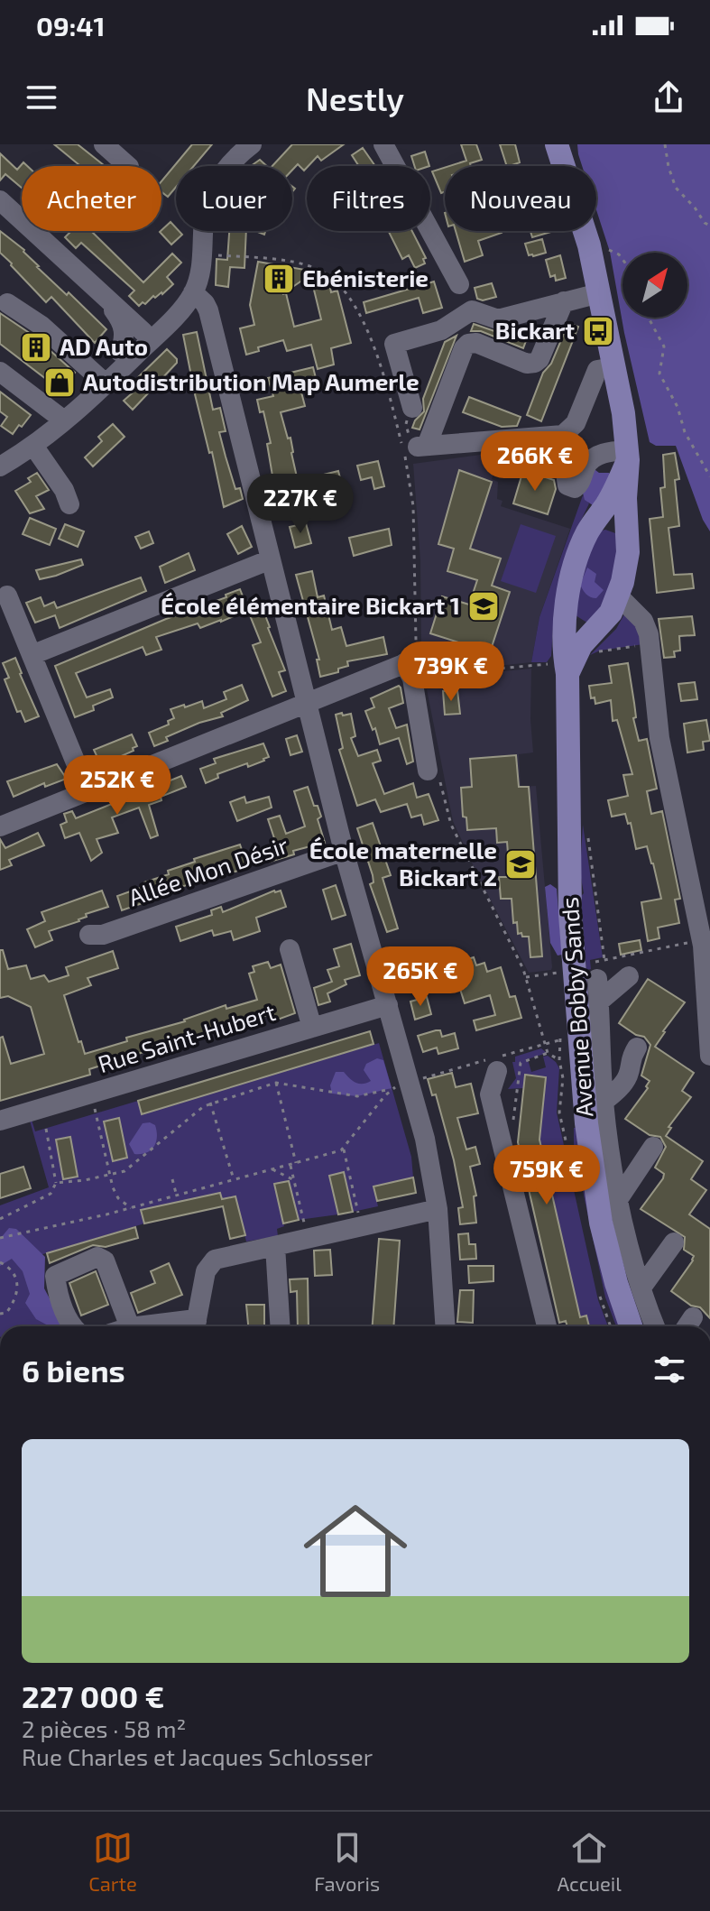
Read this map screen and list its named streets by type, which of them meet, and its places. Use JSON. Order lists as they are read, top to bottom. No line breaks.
{"streets":{"main road":["Avenue Bobby Sands"],"street":["Allée Mon Désir","Rue Saint-Hubert"]},"places":{"building":["Ebénisterie","AD Auto"],"bus stop":["Bickart"],"shop":["Autodistribution Map Aumerle"],"school or university":["École élémentaire Bickart 1","École maternelle Bickart 2"]},"north":"top right","page":{"status":"09:41","header":"Nestly","chip":["Acheter","Louer","Filtres","Nouveau"],"price":["266K €","227K €","739K €","252K €","265K €","759K €"],"heading":"6 biens","list":[{"name":"227 000 €","note":"2 pièces · 58 m² · Rue Charles et Jacques Schlosser"}],"tabs":["Carte","Favoris","Accueil"]}}
